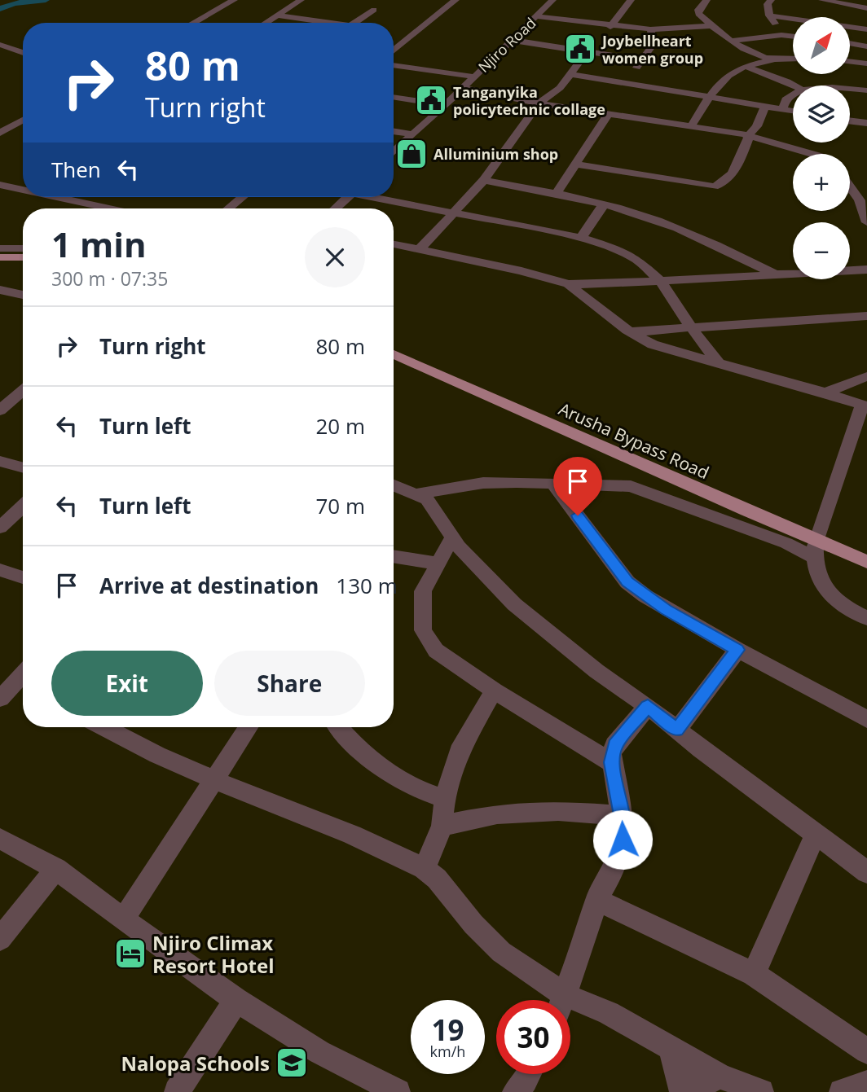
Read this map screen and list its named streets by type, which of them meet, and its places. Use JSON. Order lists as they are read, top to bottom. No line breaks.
{"streets":{"main road":["Arusha Bypass Road"],"street":["Njiro Road"]},"places":{"public building":["Joybellheart women group","Tanganyika policytechnic collage"],"shop":["Alluminium shop"],"hotel":["Njiro Climax Resort Hotel"],"school or university":["Nalopa Schools"]},"north":"top right","page":{"map_buttons":["+","−"],"turn":["80 m","Turn right"],"then":"Then","heading":["1 min","300 m · 07:35"],"list":[{"name":"Turn right","value":"80 m"},{"name":"Turn left","value":"20 m"},{"name":"Turn left","value":"70 m"},{"name":"Arrive at destination","value":"130 m"}],"buttons":["Exit","Share"],"speed":"19 km/h","limit":"30"}}
